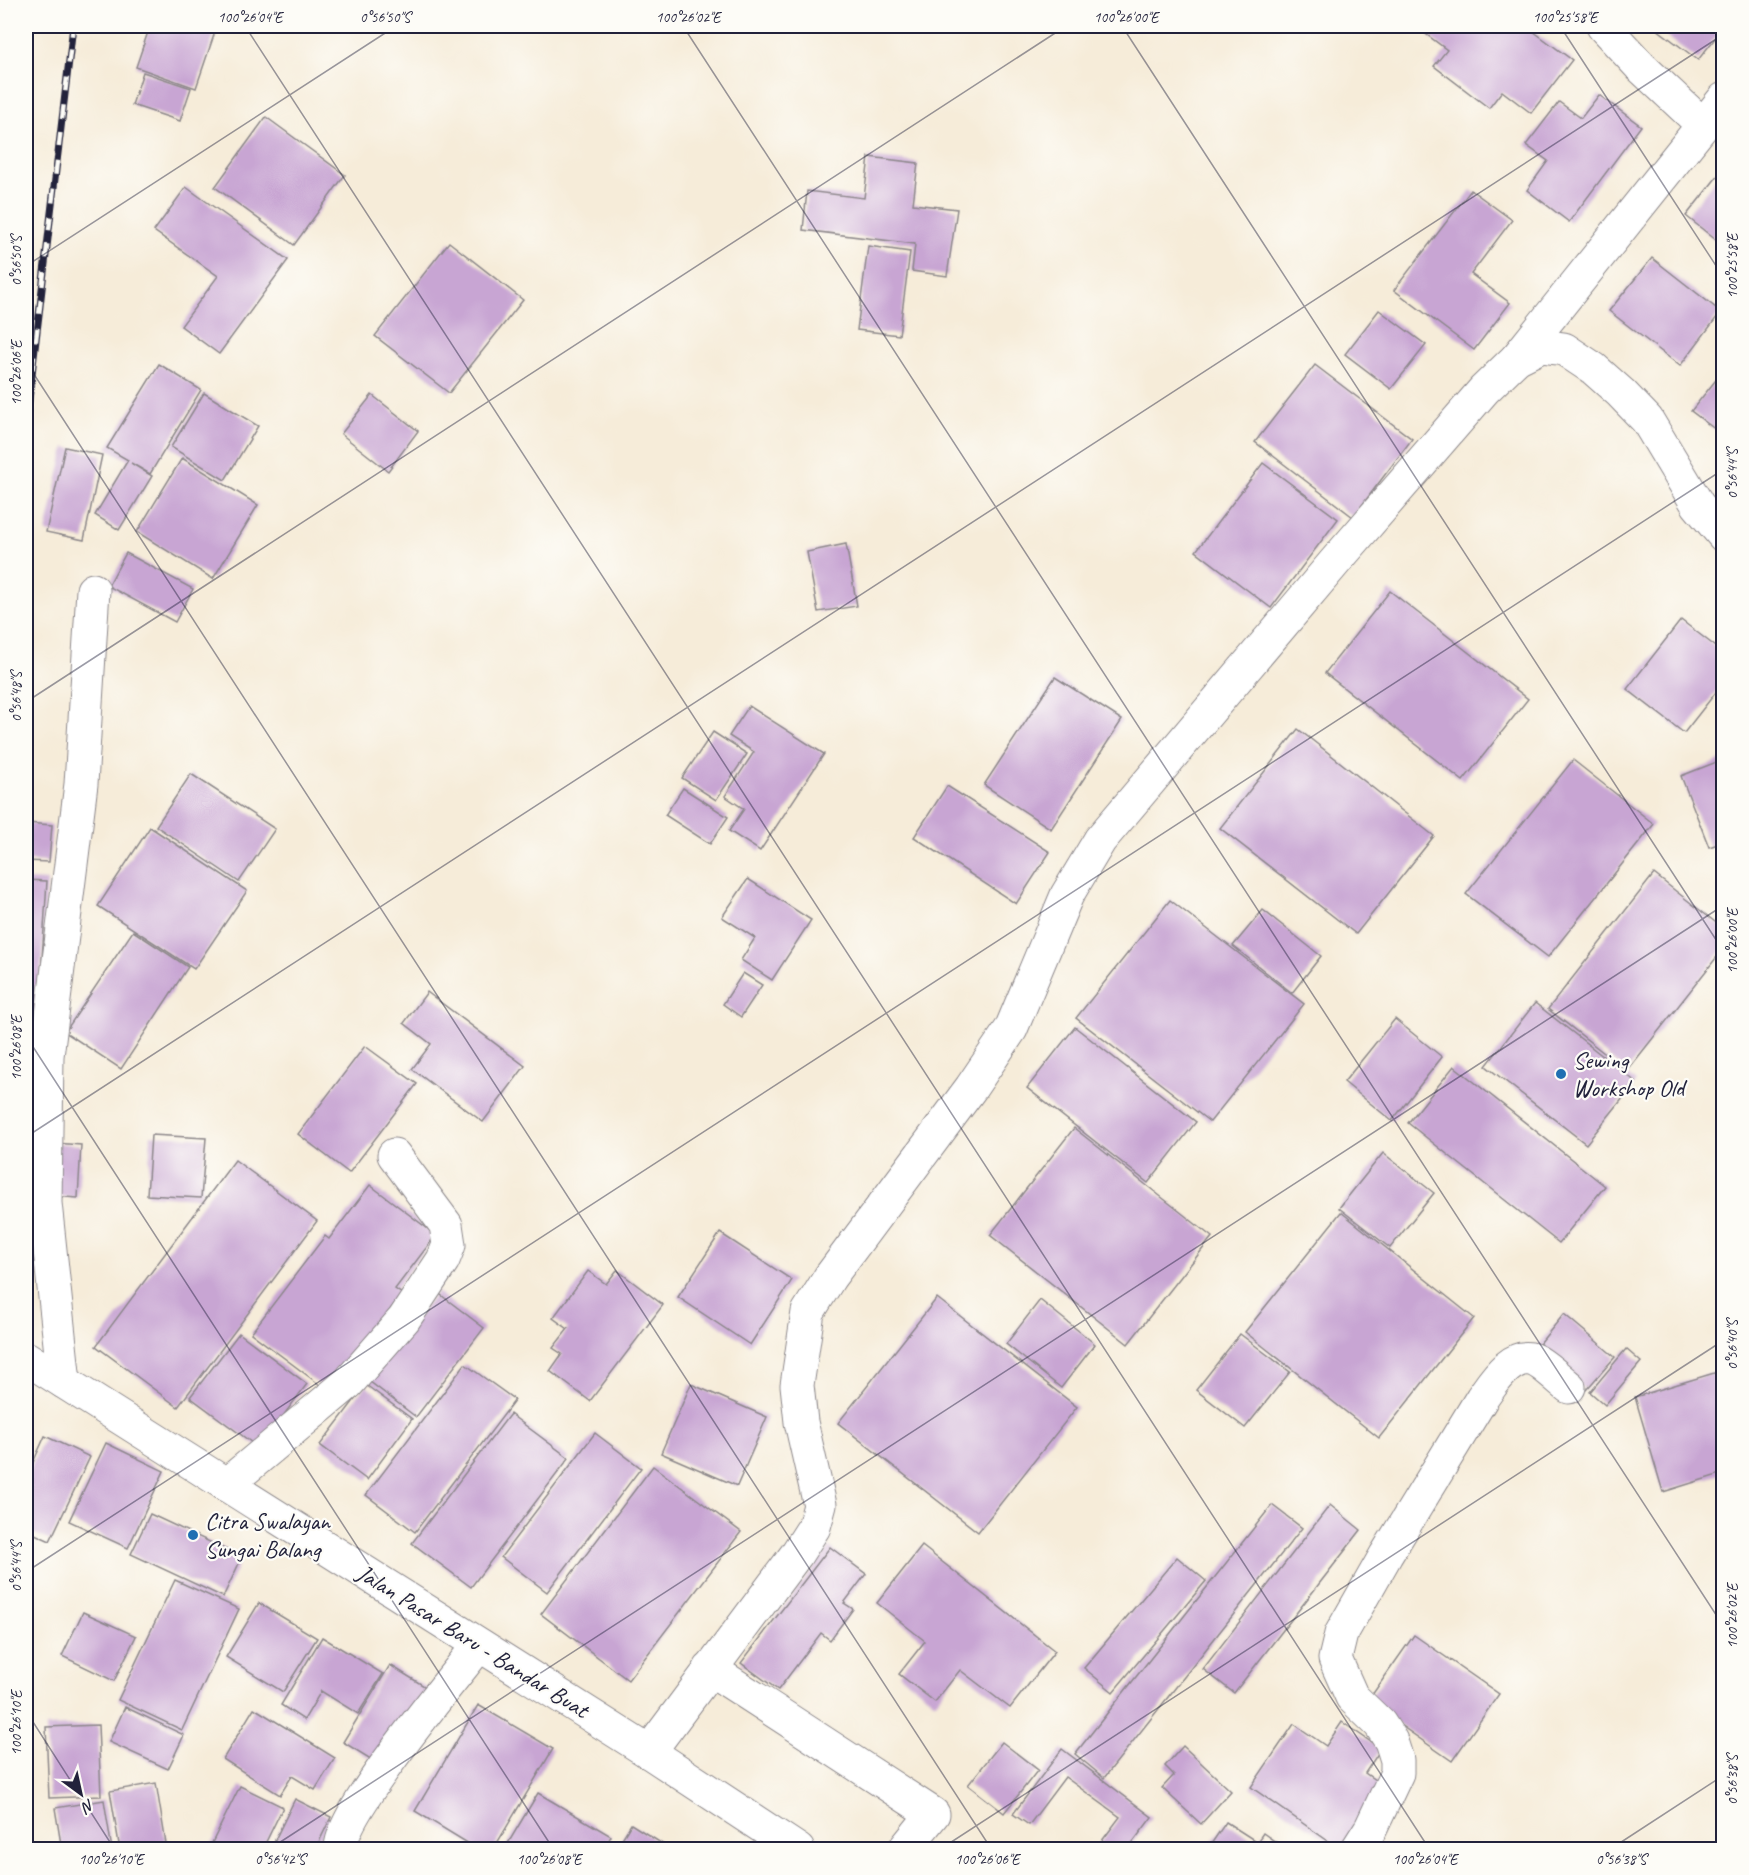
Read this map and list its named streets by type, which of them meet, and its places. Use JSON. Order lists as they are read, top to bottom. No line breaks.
{"streets":{"street":["Jalan Pasar Baru - Bandar Buat"]},"places":["Sewing Workshop Old","Citra Swalayan Sungai Balang"],"north":"bottom right","coordinates":["100°26'04\"E","0°56'50\"S","100°26'02\"E","100°26'00\"E","100°25'58\"E","100°26'06\"E","0°56'44\"S","0°56'48\"S","100°26'08\"E","0°56'40\"S","100°26'10\"E","0°56'38\"S","0°56'42\"S"]}
